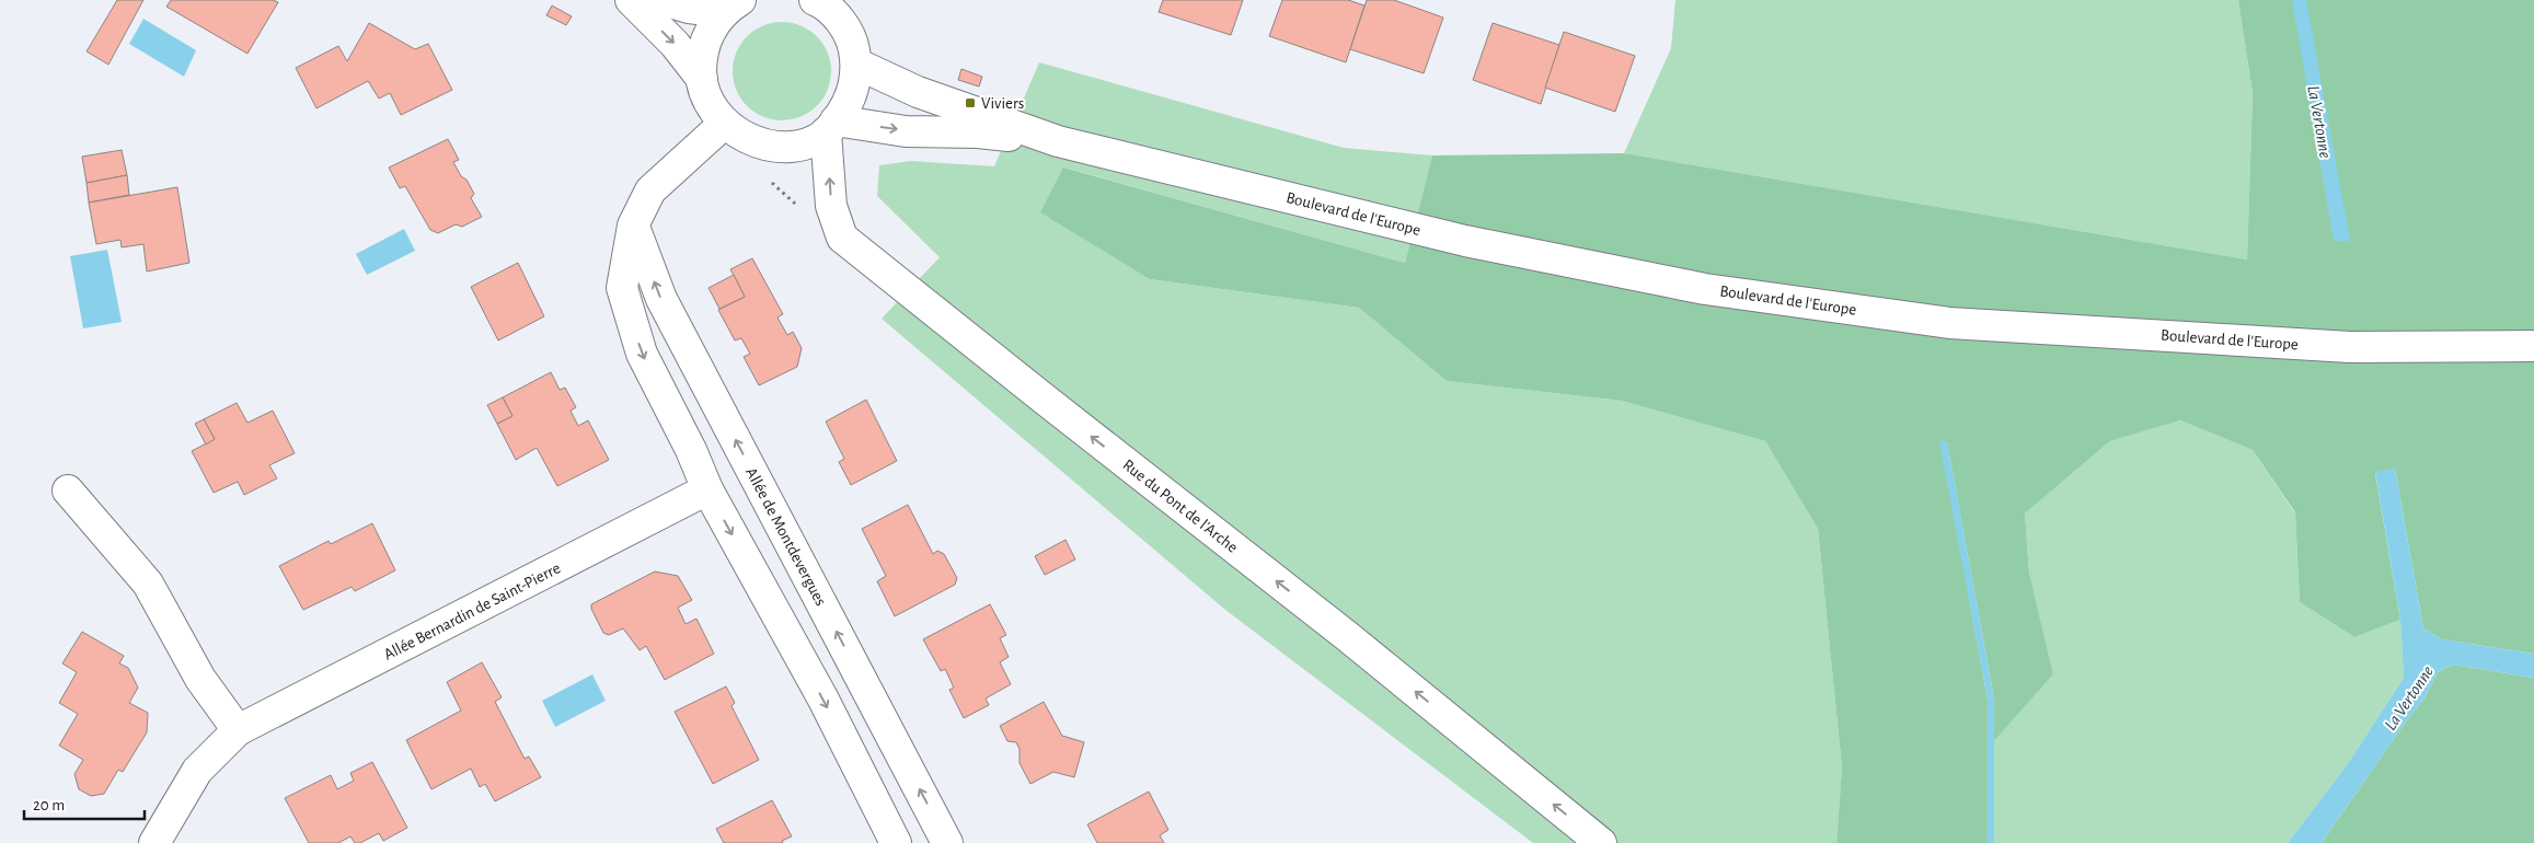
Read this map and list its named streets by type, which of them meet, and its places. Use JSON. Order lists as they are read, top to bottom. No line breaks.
{"streets":{"street":["Boulevard de l'Europe","Rue du Pont de l'Arche","Allée de Montdevergues","Allée Bernardin de Saint-Pierre"]},"crossings":[["Boulevard de l'Europe","Rue du Pont de l'Arche"]],"one_way":["Rue du Pont de l'Arche"],"water":["La Vertonne"],"places":{"transit":["Viviers"]},"scale_bar":"20 m"}
